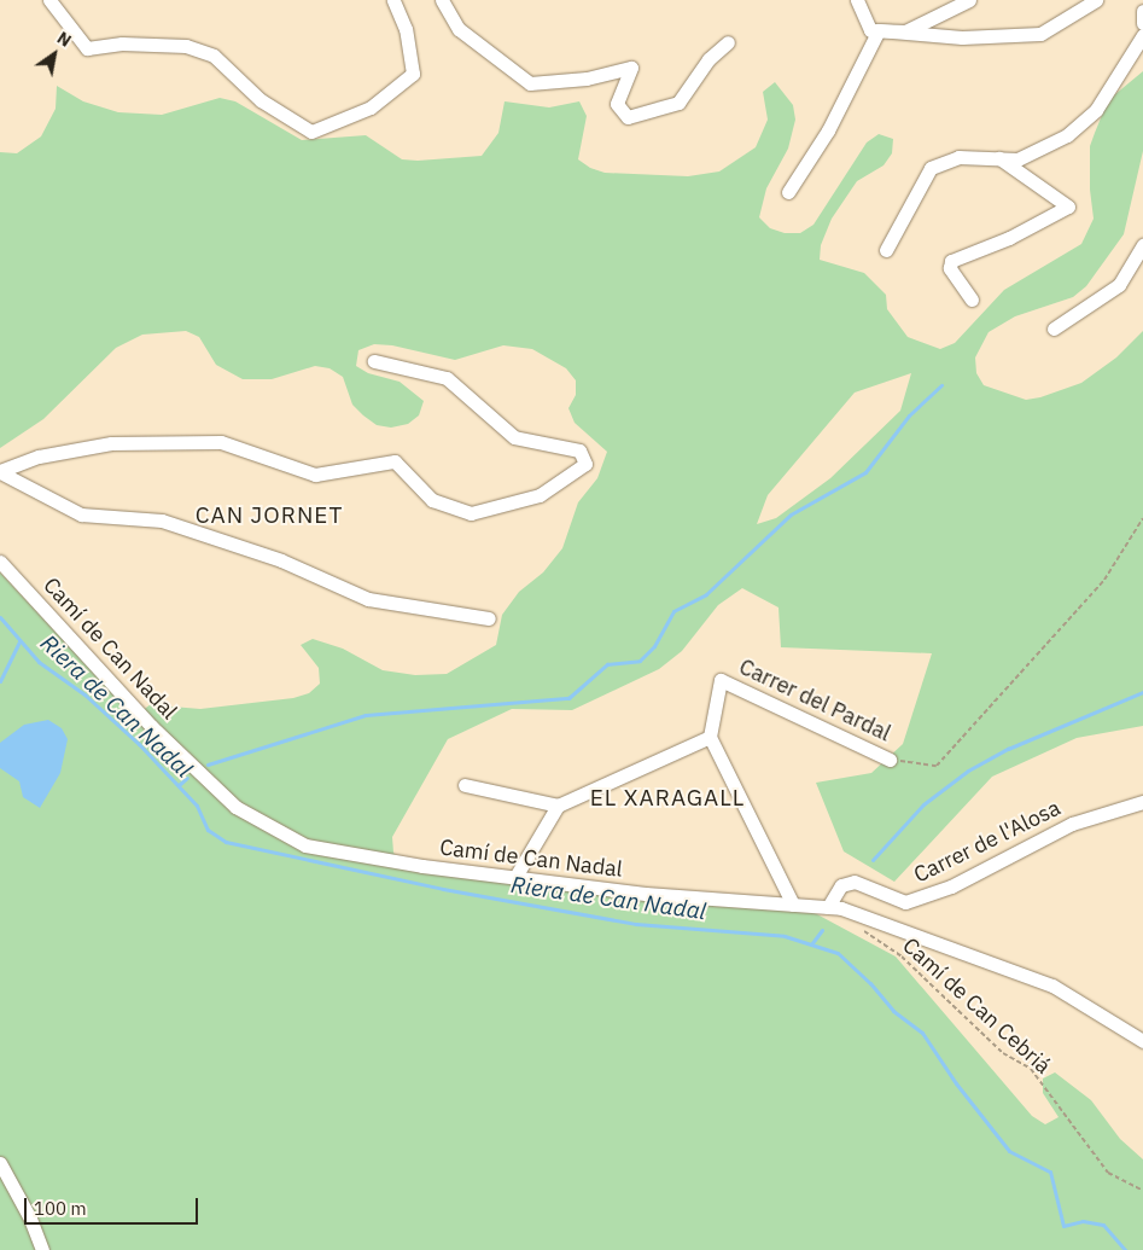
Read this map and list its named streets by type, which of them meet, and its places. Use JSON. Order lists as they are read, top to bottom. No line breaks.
{"streets":{"street":["Camí de Can Nadal","Carrer del Pardal","Carrer de l'Alosa"],"path":["Camí de Can Cebriá"]},"crossings":[["Camí de Can Nadal","Carrer de l'Alosa"]],"districts":["CAN JORNET","EL XARAGALL"],"water":["Riera de Can Nadal"],"scale_bar":"100 m","north":"top right"}
